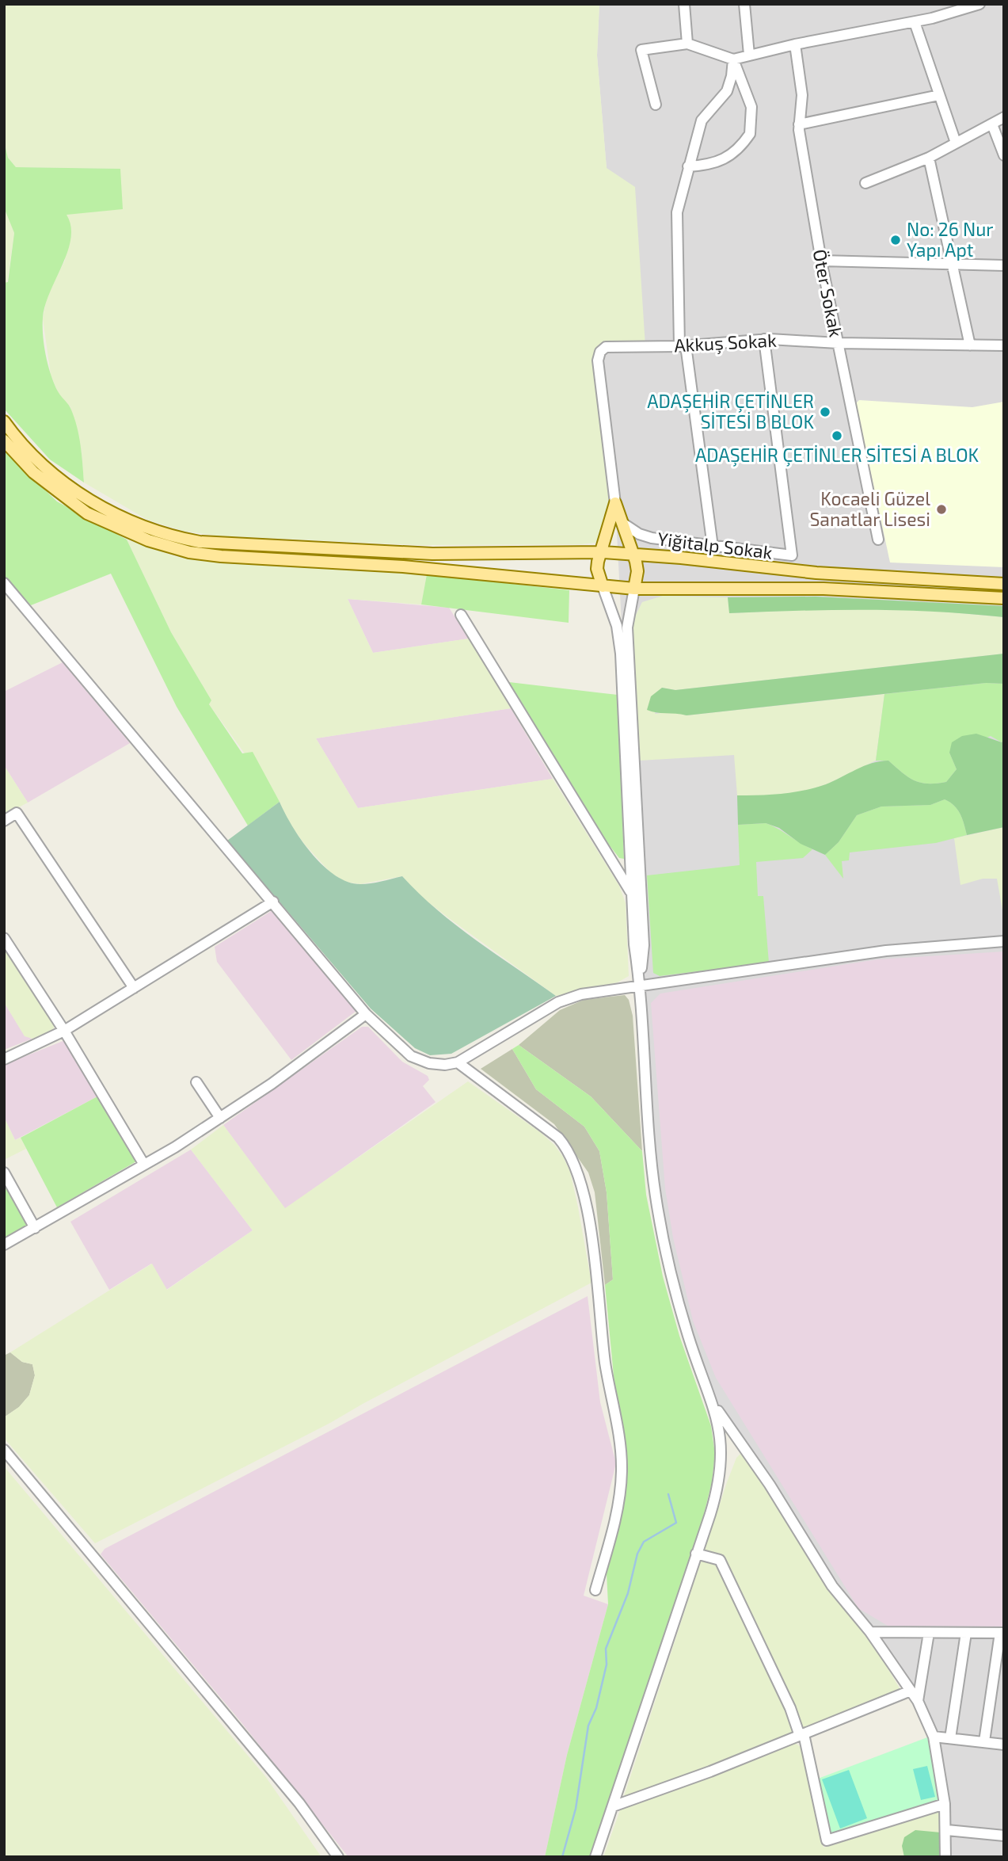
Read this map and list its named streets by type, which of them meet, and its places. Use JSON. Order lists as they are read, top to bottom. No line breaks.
{"streets":{"street":["Öter Sokak","Akkuş Sokak","Yiğitalp Sokak"]},"crossings":[["Öter Sokak","Akkuş Sokak"],["Akkuş Sokak","Yiğitalp Sokak"]],"places":["No: 26 Nur Yapı Apt","ADAŞEHİR ÇETİNLER SİTESİ B BLOK","ADAŞEHİR ÇETİNLER SİTESİ A BLOK","Kocaeli Güzel Sanatlar Lisesi"]}
